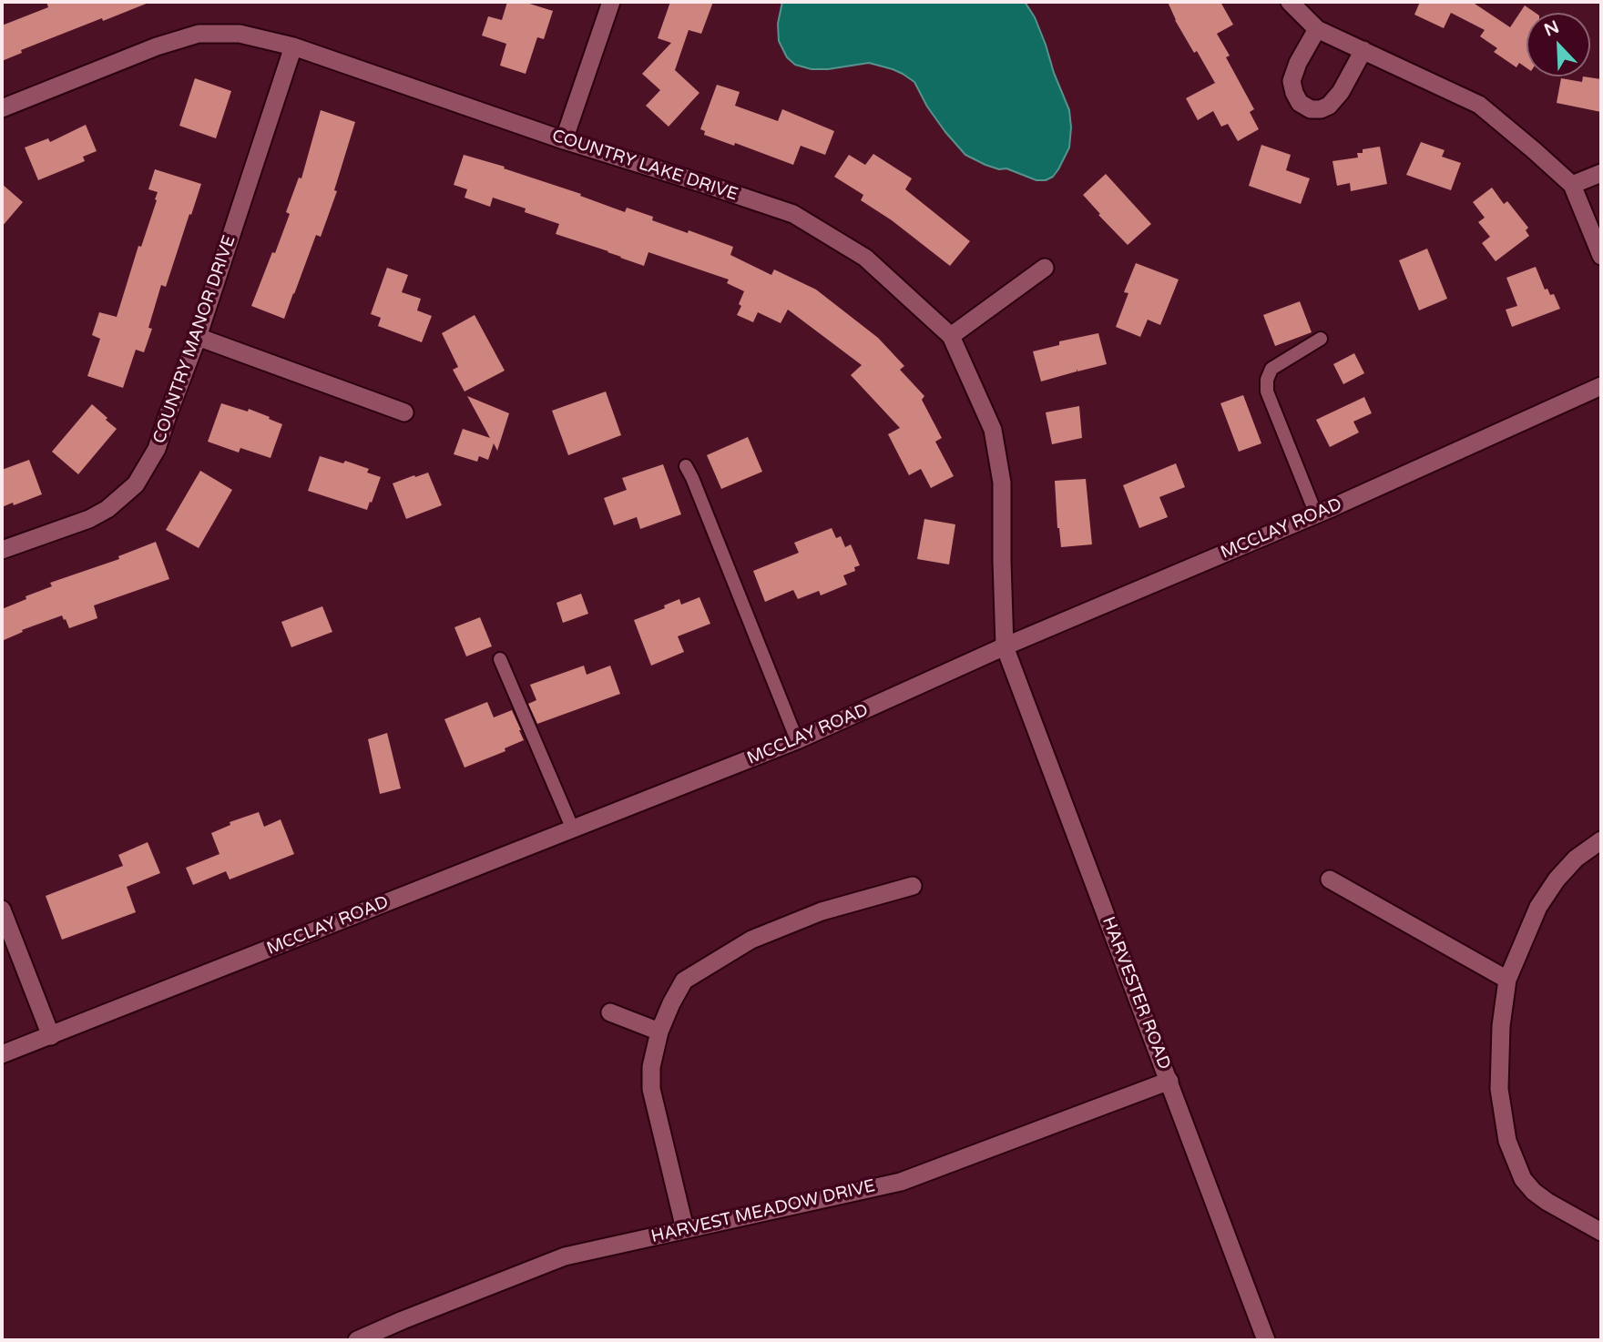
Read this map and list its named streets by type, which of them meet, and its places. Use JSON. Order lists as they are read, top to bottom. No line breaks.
{"streets":{"street":["COUNTRY LAKE DRIVE","COUNTRY MANOR DRIVE","MCCLAY ROAD","HARVESTER ROAD","HARVEST MEADOW DRIVE"]},"crossings":[["COUNTRY LAKE DRIVE","COUNTRY MANOR DRIVE"],["COUNTRY LAKE DRIVE","MCCLAY ROAD"],["COUNTRY LAKE DRIVE","HARVESTER ROAD"],["MCCLAY ROAD","HARVESTER ROAD"],["HARVESTER ROAD","HARVEST MEADOW DRIVE"]],"north":"top left"}
